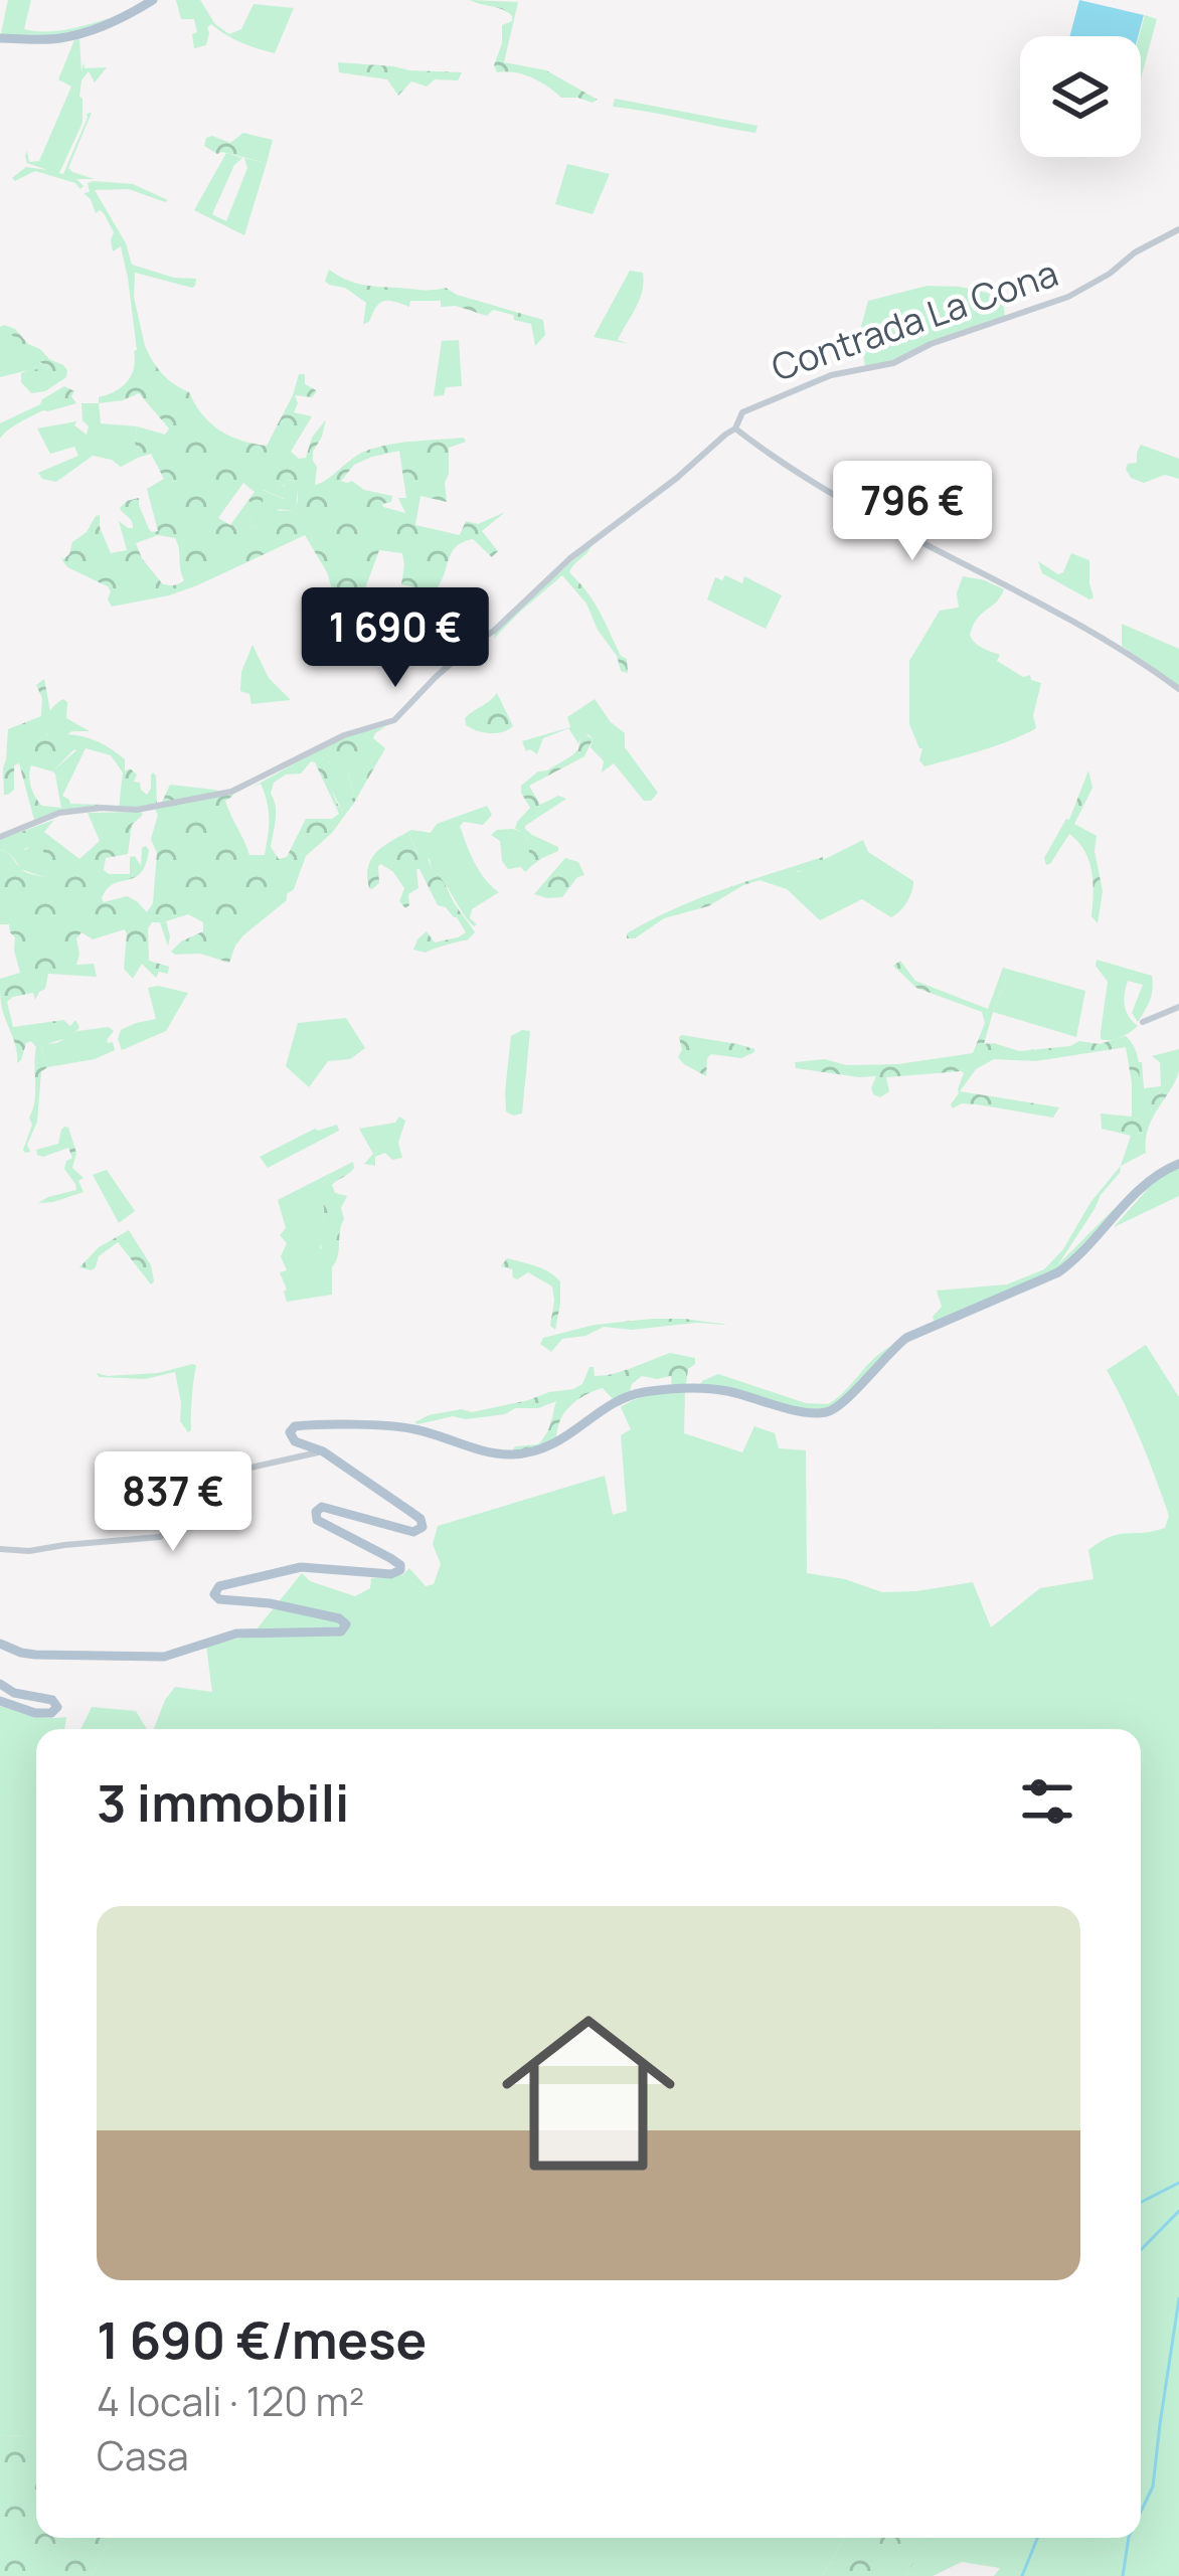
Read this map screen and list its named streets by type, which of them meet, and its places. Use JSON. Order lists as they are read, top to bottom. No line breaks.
{"streets":{"street":["Contrada La Cona"]},"page":{"price":["796 €","1 690 €","837 €"],"heading":"3 immobili","list":[{"name":"1 690 €/mese","note":"4 locali · 120 m² · Casa"}]}}
